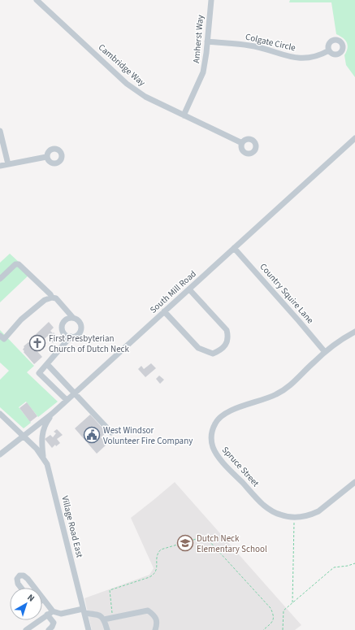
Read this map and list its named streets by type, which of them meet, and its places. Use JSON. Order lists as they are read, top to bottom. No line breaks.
{"streets":{"street":["Amherst Way","Colgate Circle","Cambridge Way","South Mill Road","Country Squire Lane","Spruce Street","Village Road East"]},"crossings":[["Amherst Way","Colgate Circle"],["Amherst Way","Cambridge Way"],["South Mill Road","Country Squire Lane"],["South Mill Road","Village Road East"],["Country Squire Lane","Spruce Street"]],"places":{"church":["First Presbyterian Church of Dutch Neck"],"public building":["West Windsor Volunteer Fire Company"],"school or university":["Dutch Neck Elementary School"]},"north":"top right"}
